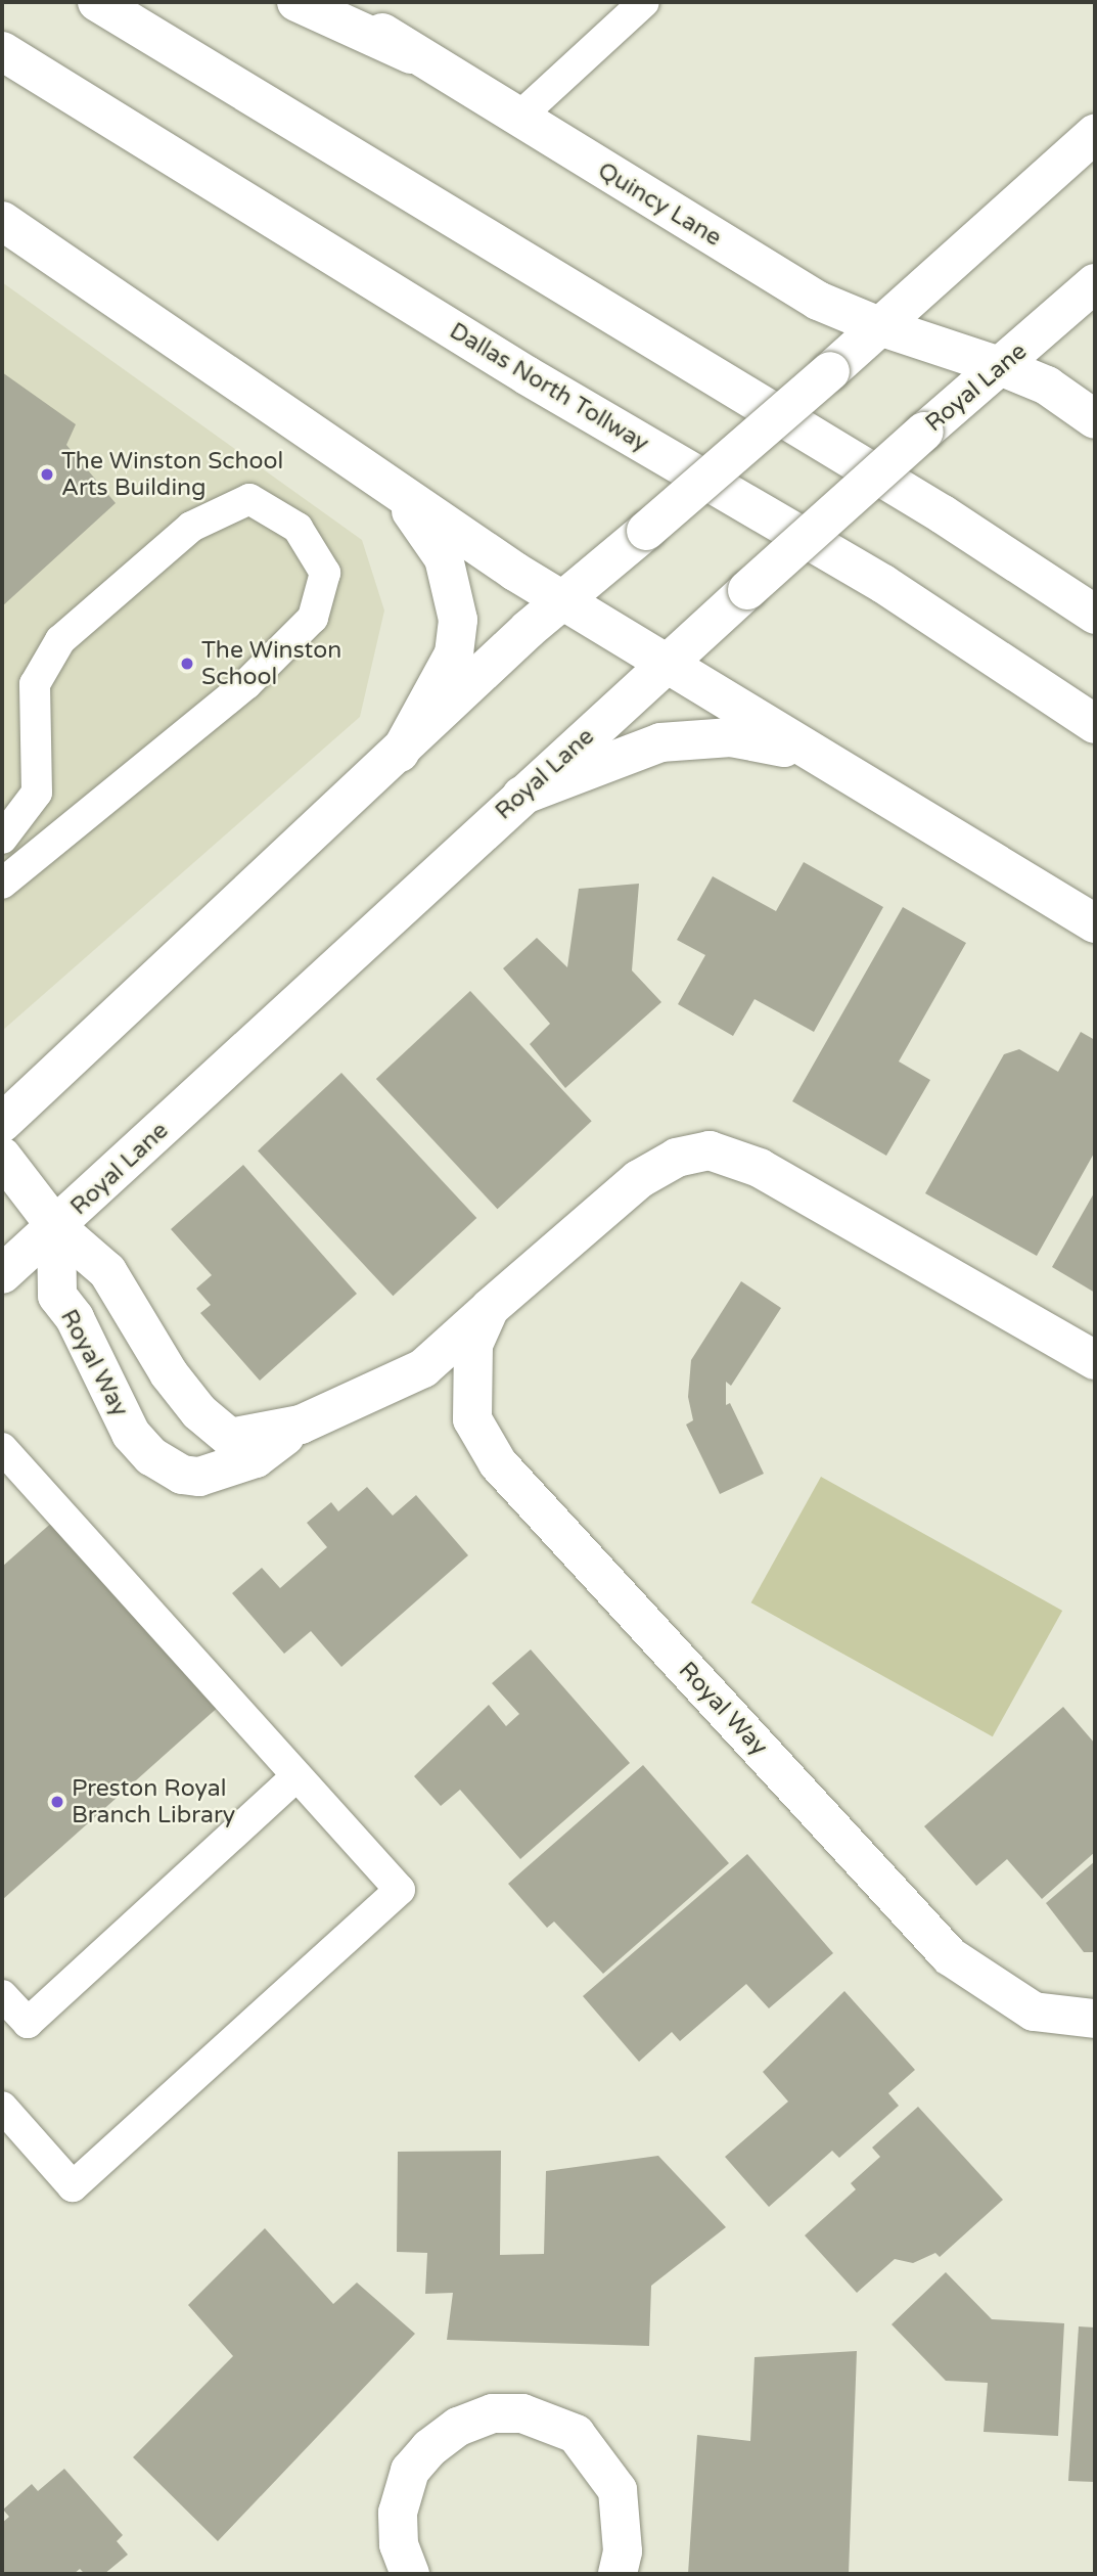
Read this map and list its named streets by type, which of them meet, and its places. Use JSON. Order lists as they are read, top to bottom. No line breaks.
{"streets":{"main road":["Quincy Lane","Dallas North Tollway","Royal Lane","Royal Way"]},"crossings":[["Quincy Lane","Royal Lane"],["Royal Lane","Royal Way"]],"places":["The Winston School Arts Building","The Winston School","Preston Royal Branch Library"]}
